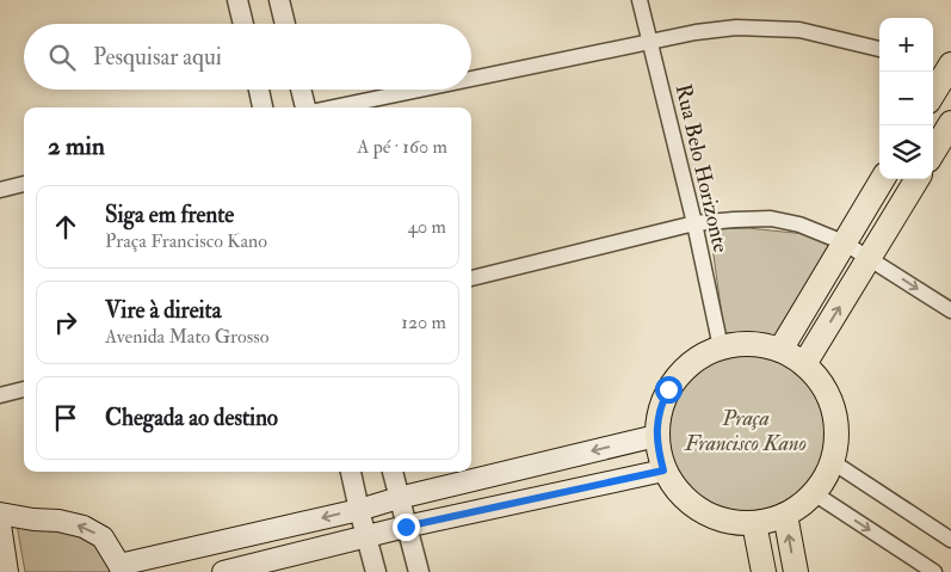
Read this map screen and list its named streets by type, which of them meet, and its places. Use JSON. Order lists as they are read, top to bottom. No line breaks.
{"streets":{"street":["Rua Belo Horizonte"]},"parks":["Praça Francisco Kano"],"page":{"map_buttons":["+","−"],"search":"Pesquisar aqui","heading":["2 min","A pé · 160 m"],"list":[["Siga em frente","Praça Francisco Kano","40 m"],["Vire à direita","Avenida Mato Grosso","120 m"],"Chegada ao destino"]}}
